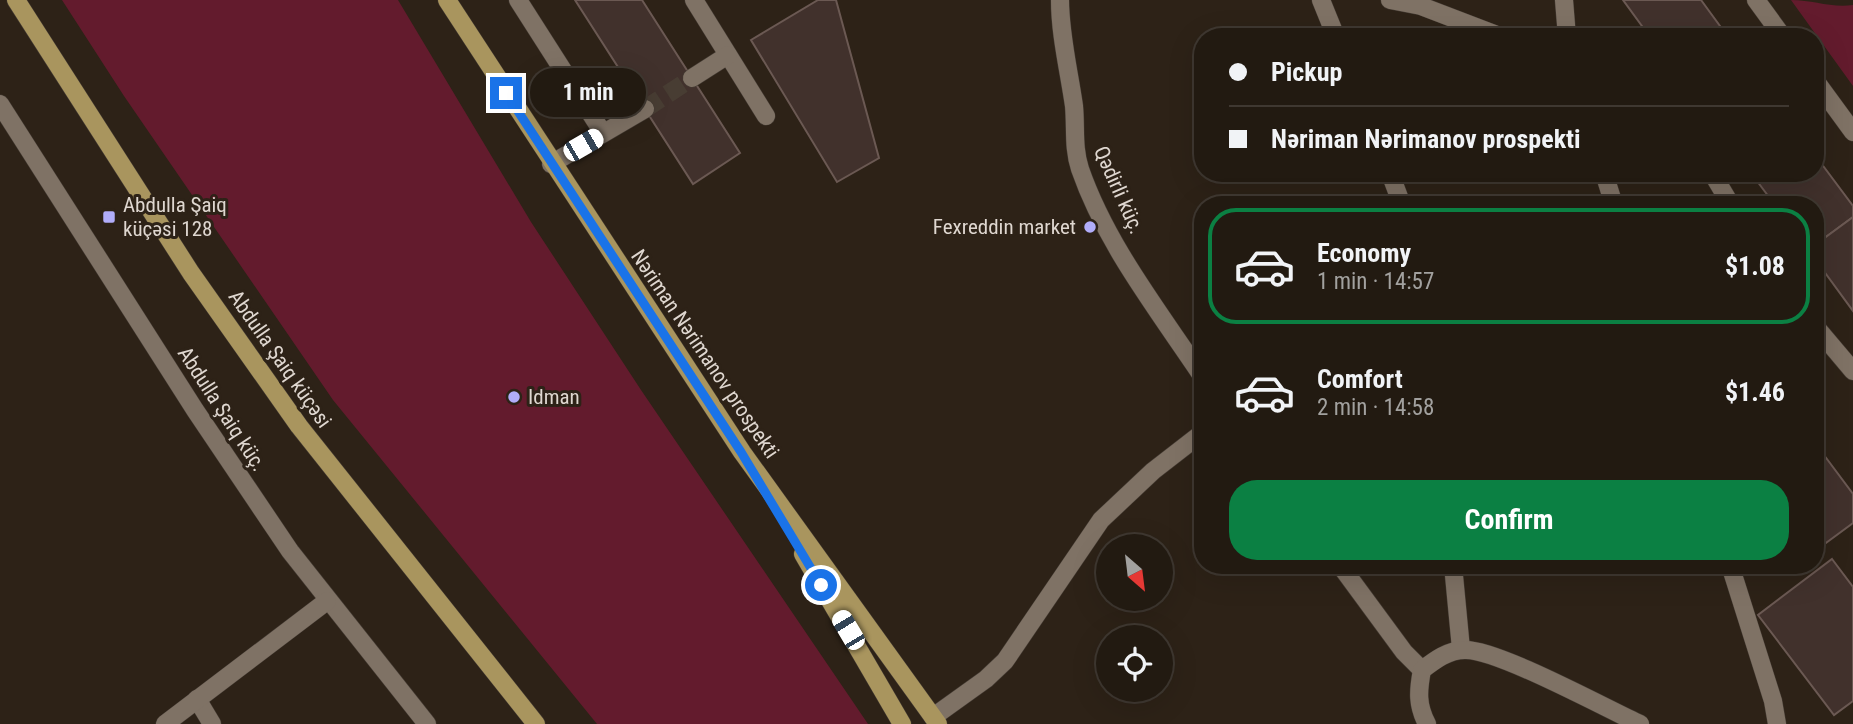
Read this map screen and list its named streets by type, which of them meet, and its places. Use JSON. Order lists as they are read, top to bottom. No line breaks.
{"streets":{"main road":["Nəriman Nərimanov prospekti","Abdulla Şaiq küçəsi"],"street":["Qədirli küç.","Abdulla Şaiq küç."]},"places":{"transit":["Abdulla Şaiq küçəsi 128"],"other":["Fexreddin market","Idman"]},"north":"bottom right","page":{"banner":["Pickup","Nəriman Nərimanov prospekti"],"bubble":"1 min","list":[{"name":"Economy","note":"1 min · 14:57","value":"$1.08"},{"name":"Comfort","note":"2 min · 14:58","value":"$1.46"}],"buttons":"Confirm"}}
